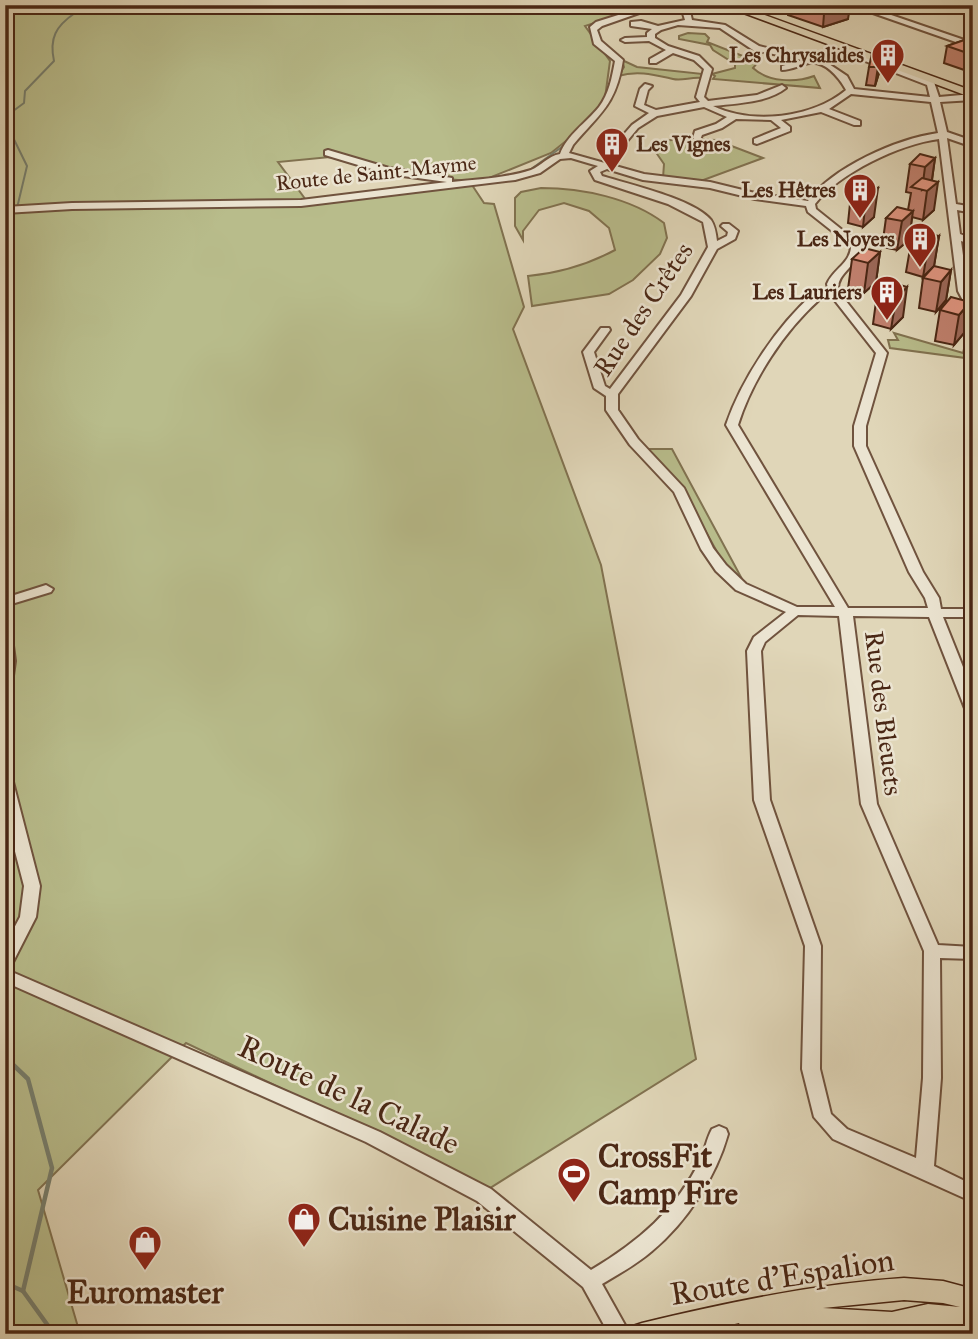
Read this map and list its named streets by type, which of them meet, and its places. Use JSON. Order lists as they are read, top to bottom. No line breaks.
{"streets":{"main road":["Route d'Espalion"],"street":["Route de Saint-Mayme","Rue des Crêtes","Rue des Bleuets","Route de la Calade"]},"places":{"building":["Les Chrysalides","Les Vignes","Les Hêtres","Les Noyers","Les Lauriers"],"sports":["CrossFit Camp Fire"],"shop":["Cuisine Plaisir","Euromaster"]}}
